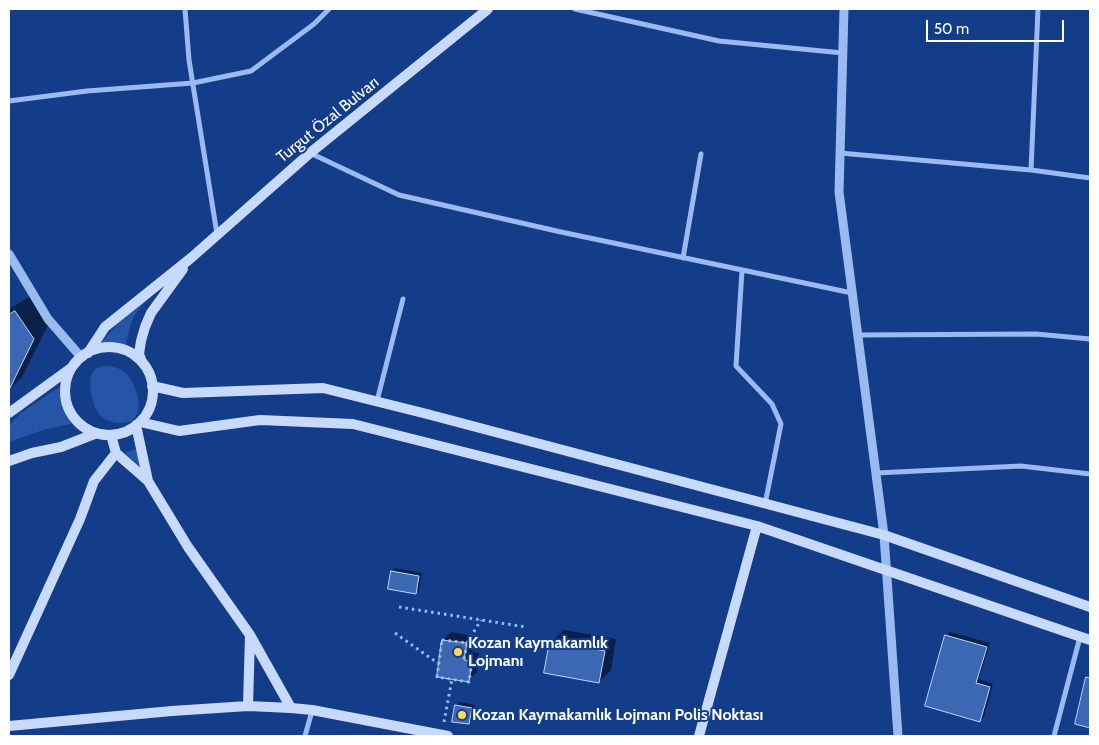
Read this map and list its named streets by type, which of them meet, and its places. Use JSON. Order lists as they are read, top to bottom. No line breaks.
{"streets":{"main road":["Turgut Özal Bulvarı"]},"places":["Kozan Kaymakamlık Lojmanı","Kozan Kaymakamlık Lojmanı Polis Noktası"],"scale_bar":"50 m"}
